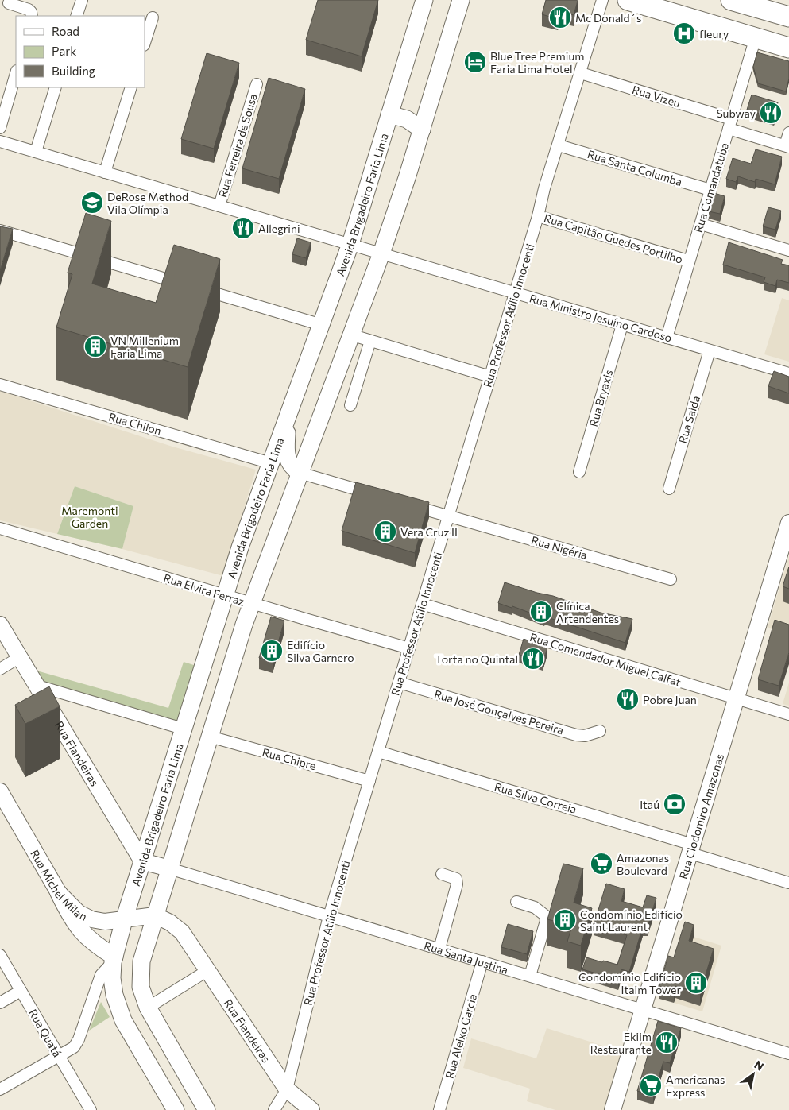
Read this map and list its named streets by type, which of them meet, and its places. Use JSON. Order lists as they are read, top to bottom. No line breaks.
{"streets":{"main road":["Avenida Brigadeiro Faria Lima"],"street":["Rua Vizeu","Rua Ferreira de Sousa","Rua Santa Columba","Rua Comandatuba","Rua Capitão Guedes Portilho","Rua Professor Atílio Innocenti","Rua Ministro Jesuíno Cardoso","Rua Bryaxis","Rua Saida","Rua Chilon","Rua Nigéria","Rua Elvira Ferraz","Rua Comendador Miguel Calfat","Rua José Gonçalves Pereira","Rua Fiandeiras","Rua Chipre","Rua Silva Correia","Rua Clodomiro Amazonas","Rua Michel Milan","Rua Santa Justina","Rua Quatá","Rua Aleixo Garcia"]},"crossings":[["Rua Vizeu","Rua Comandatuba"],["Rua Vizeu","Rua Professor Atílio Innocenti"],["Rua Ferreira de Sousa","Rua Ministro Jesuíno Cardoso"],["Rua Santa Columba","Rua Comandatuba"],["Rua Santa Columba","Rua Professor Atílio Innocenti"],["Rua Comandatuba","Rua Capitão Guedes Portilho"],["Rua Comandatuba","Rua Ministro Jesuíno Cardoso"],["Avenida Brigadeiro Faria Lima","Rua Ministro Jesuíno Cardoso"],["Avenida Brigadeiro Faria Lima","Rua Chilon"],["Avenida Brigadeiro Faria Lima","Rua Elvira Ferraz"],["Avenida Brigadeiro Faria Lima","Rua Fiandeiras"],["Avenida Brigadeiro Faria Lima","Rua Michel Milan"],["Avenida Brigadeiro Faria Lima","Rua Santa Justina"],["Rua Capitão Guedes Portilho","Rua Professor Atílio Innocenti"],["Rua Professor Atílio Innocenti","Rua Ministro Jesuíno Cardoso"],["Rua Professor Atílio Innocenti","Rua Nigéria"],["Rua Professor Atílio Innocenti","Rua Elvira Ferraz"],["Rua Professor Atílio Innocenti","Rua Comendador Miguel Calfat"],["Rua Professor Atílio Innocenti","Rua José Gonçalves Pereira"],["Rua Professor Atílio Innocenti","Rua Fiandeiras"],["Rua Professor Atílio Innocenti","Rua Chipre"],["Rua Professor Atílio Innocenti","Rua Silva Correia"],["Rua Professor Atílio Innocenti","Rua Santa Justina"],["Rua Ministro Jesuíno Cardoso","Rua Bryaxis"],["Rua Ministro Jesuíno Cardoso","Rua Saida"],["Rua Comendador Miguel Calfat","Rua Clodomiro Amazonas"],["Rua Fiandeiras","Rua Michel Milan"],["Rua Fiandeiras","Rua Santa Justina"],["Rua Silva Correia","Rua Clodomiro Amazonas"],["Rua Clodomiro Amazonas","Rua Santa Justina"],["Rua Santa Justina","Rua Aleixo Garcia"]],"parks":["Maremonti Garden"],"places":{"restaurant":["Mc Donald´s","Subway","Allegrini","Torta no Quintal","Pobre Juan","Ekiim Restaurante"],"hospital":["fleury"],"hotel":["Blue Tree Premium Faria Lima Hotel"],"school or university":["DeRose Method Vila Olímpia"],"building":["VN Millenium Faria Lima","Vera Cruz II","Clínica Artendentes","Edifício Silva Garnero","Condomínio Edifício Saint Laurent","Condomínio Edifício Itaim Tower"],"bank":["Itaú"],"supermarket":["Amazonas Boulevard","Americanas Express"]},"legend":["Road","Park","Building"],"north":"top right"}
